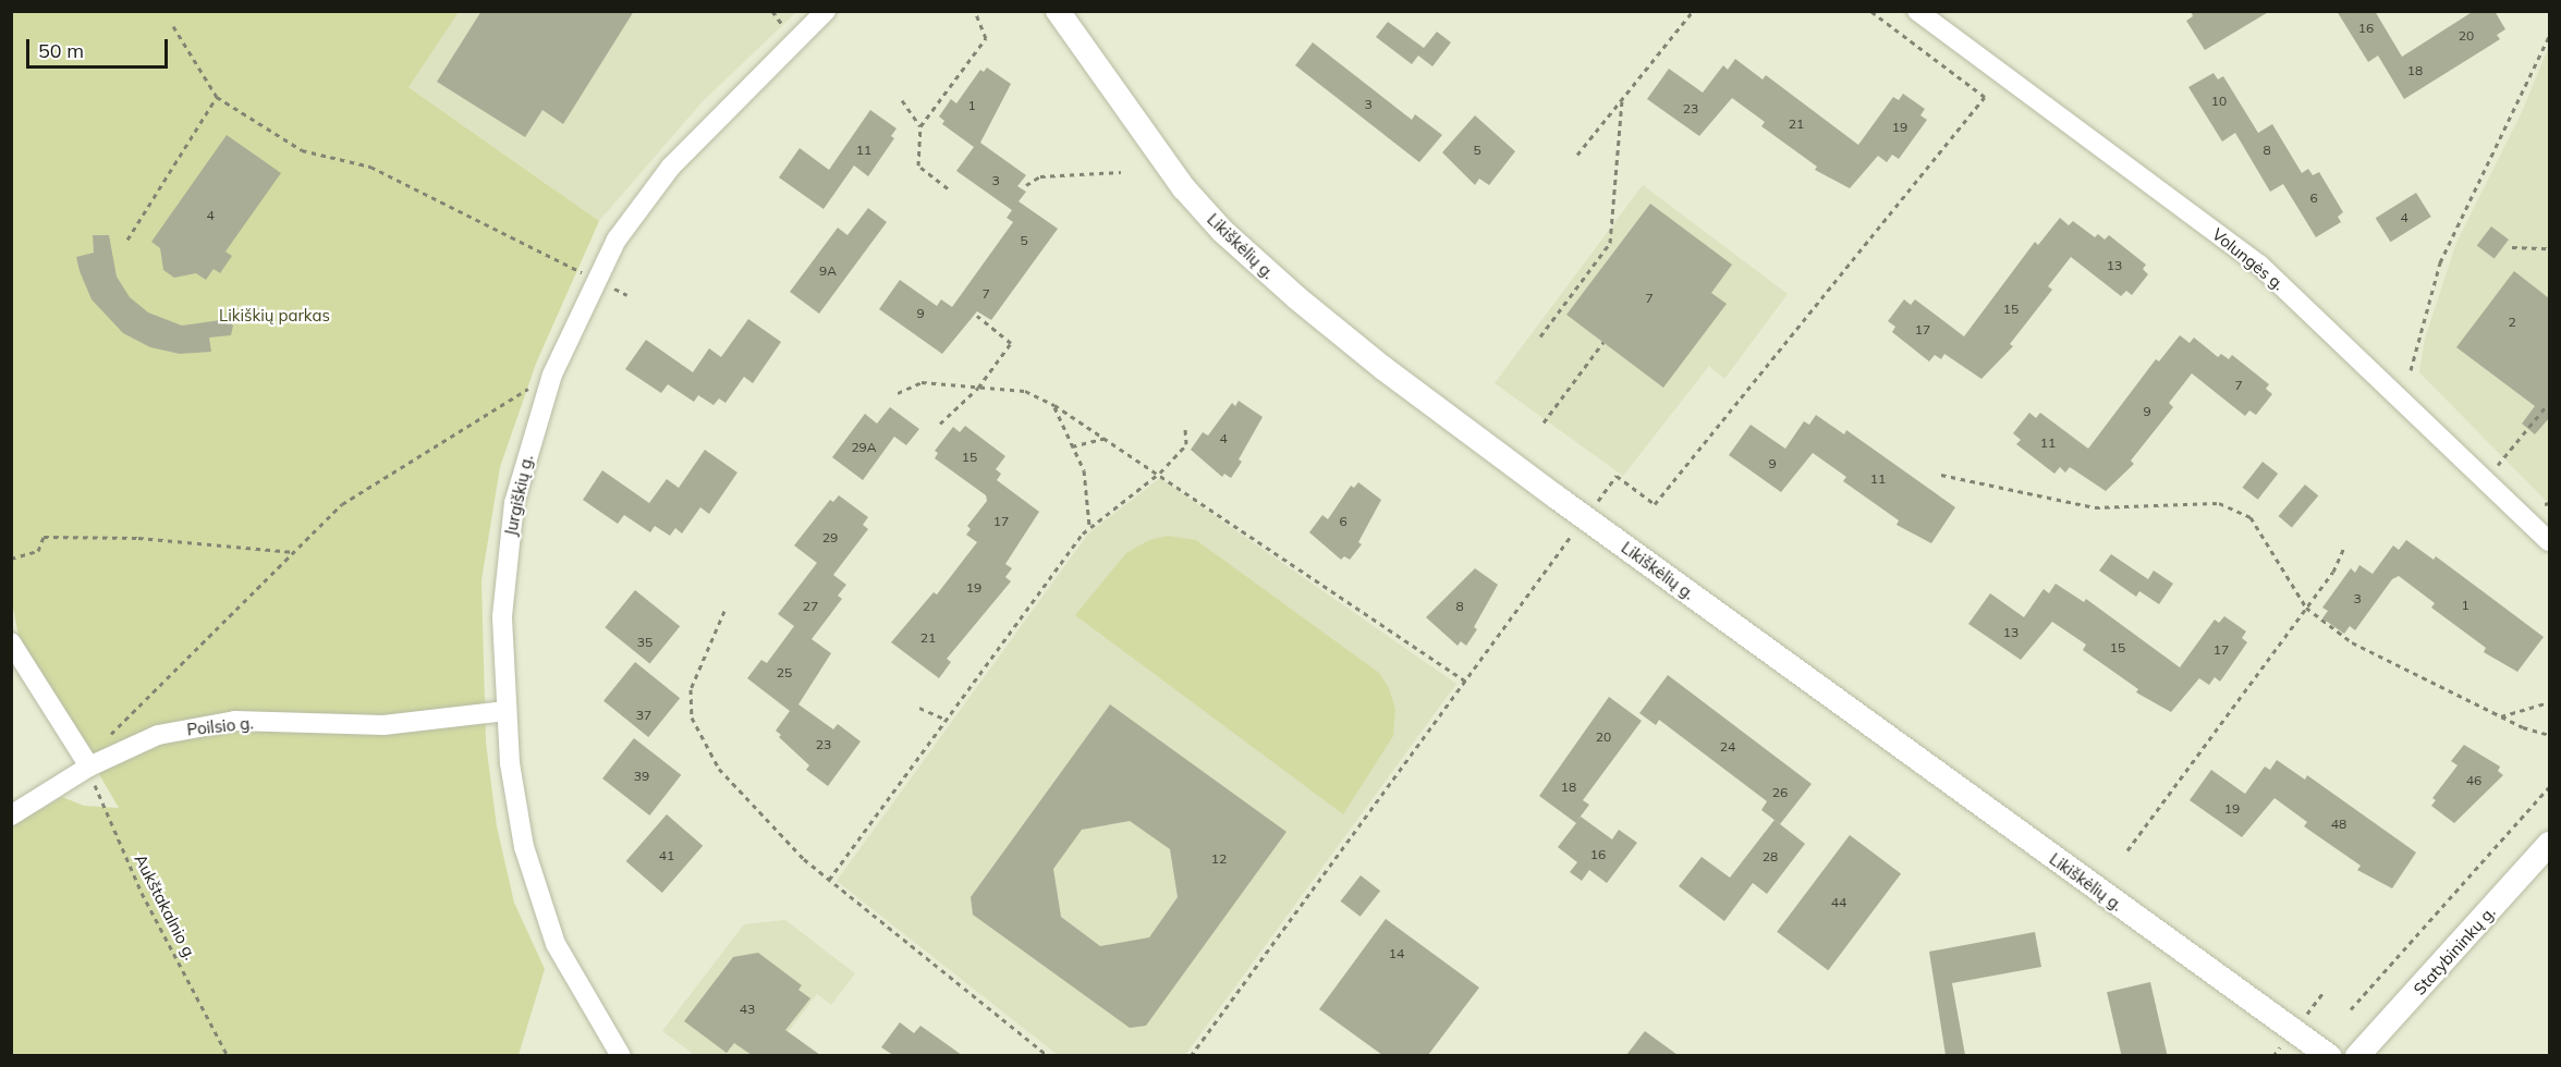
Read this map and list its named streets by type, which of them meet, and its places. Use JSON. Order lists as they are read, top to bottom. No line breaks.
{"streets":{"street":["Likiškėlių g.","Volungės g.","Jurgiškių g.","Poilsio g.","Statybininkų g."],"path":["Aukštakalnio g."]},"crossings":[["Jurgiškių g.","Poilsio g."],["Poilsio g.","Aukštakalnio g."]],"parks":["Likiškių parkas"],"house_numbers":["16","20","18","10","3","1","23","21","19","11","5","8","3","6","4","4","5","13","9A","7","7","15","9","2","17","7","9","4","11","29A","15","9","11","17","6","29","19","3","1","27","8","13","21","35","15","17","25","37","20","23","24","39","46","18","26","19","48","16","41","28","12","44","14","43"],"scale_bar":"50 m"}
